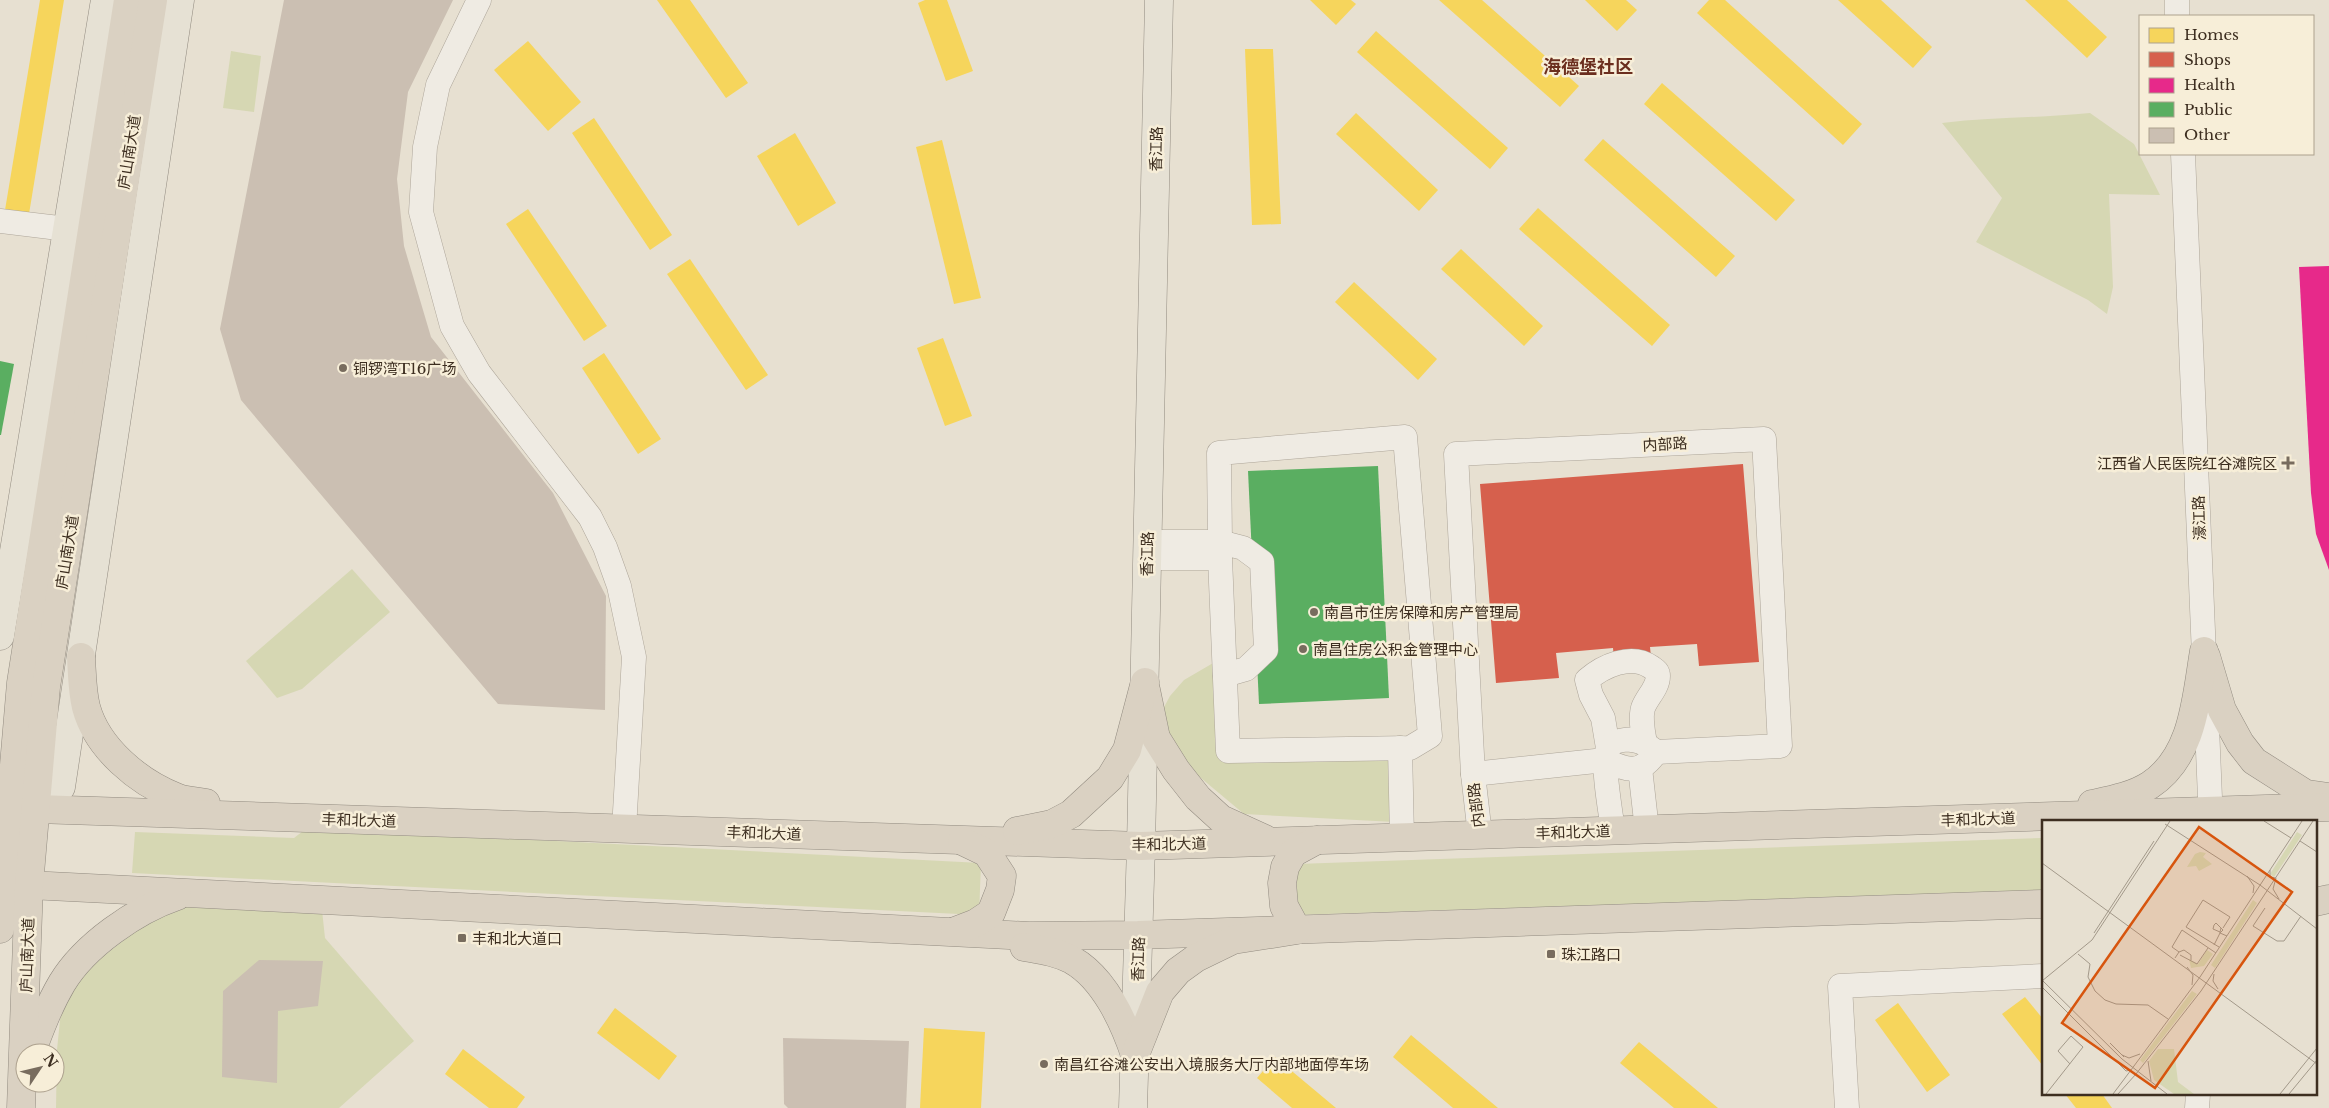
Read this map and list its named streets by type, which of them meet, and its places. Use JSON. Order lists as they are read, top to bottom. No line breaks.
{"streets":{"highway":["庐山南大道","丰和北大道"],"main road":["香江路"],"street":["内部路","濠江路"]},"crossings":[["香江路","丰和北大道"],["庐山南大道","丰和北大道"],["内部路","丰和北大道"],["濠江路","丰和北大道"]],"districts":["海德堡社区"],"places":{"other":["铜锣湾T16广场","南昌市住房保障和房产管理局","南昌住房公积金管理中心","南昌红谷滩公安出入境服务大厅内部地面停车场"],"health":["江西省人民医院红谷滩院区"],"transit":["丰和北大道口","珠江路口"]},"legend":["Homes","Shops","Health","Public","Other"],"north":"top right"}
